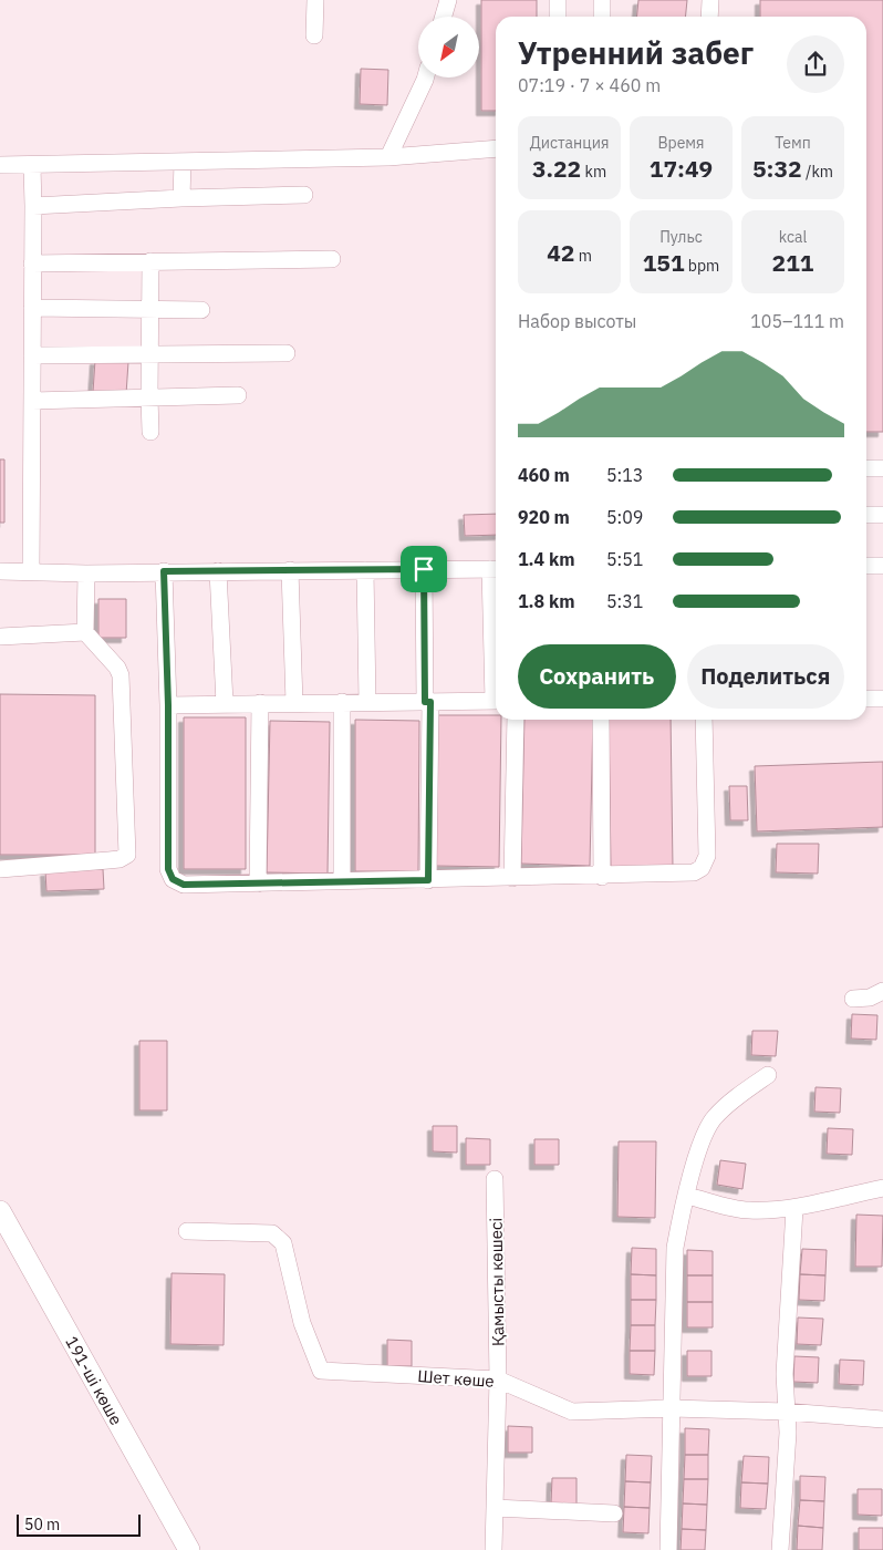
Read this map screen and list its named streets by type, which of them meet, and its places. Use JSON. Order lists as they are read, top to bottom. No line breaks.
{"streets":{"main road":["191-ші көше"],"street":["Қамысты көшесі","Шет көше"]},"crossings":[["Қамысты көшесі","Шет көше"]],"scale_bar":"50 m","north":"bottom left","page":{"heading":["Утренний забег","07:19 · 7 × 460 m"],"stats":[["Дистанция","3.22 km"],["Время","17:49"],["Темп","5:32 /km"],["42 m"],["Пульс","151 bpm"],["kcal","211"]],"chart":["Набор высоты","105–111 m"],"list":[{"name":"460 m","note":"5:13"},{"name":"920 m","note":"5:09"},{"name":"1.4 km","note":"5:51"},{"name":"1.8 km","note":"5:31"}],"buttons":["Сохранить","Поделиться"],"scale":"50 m"}}
